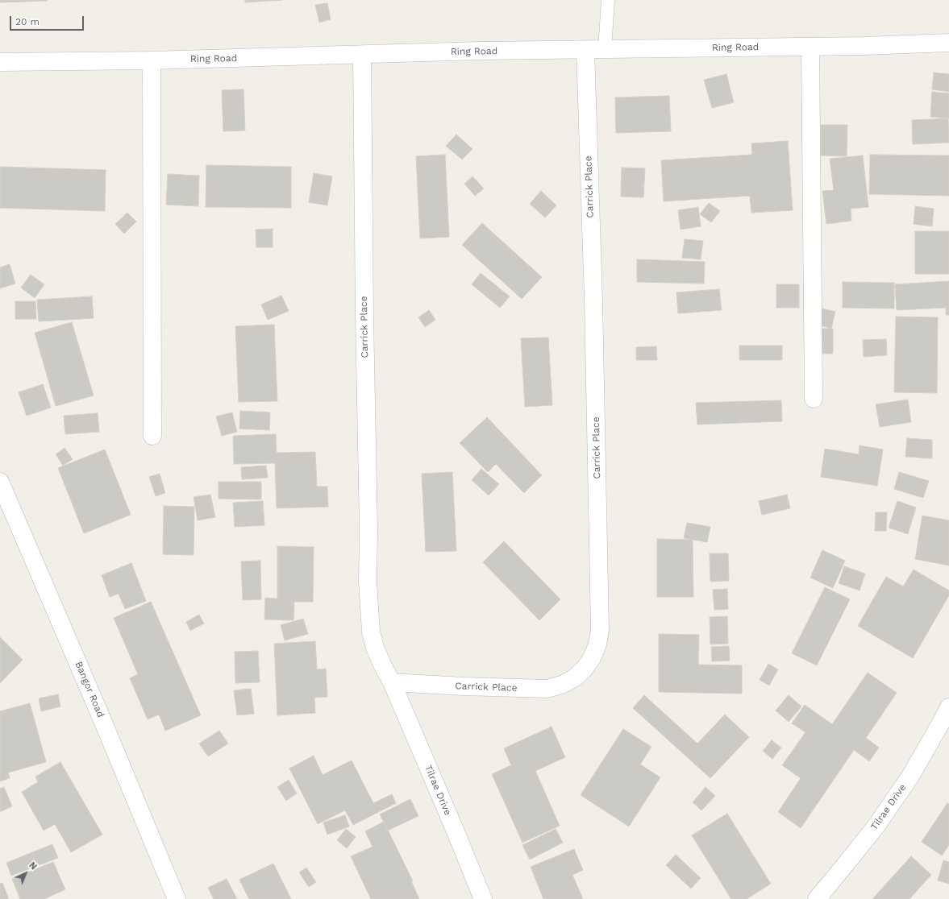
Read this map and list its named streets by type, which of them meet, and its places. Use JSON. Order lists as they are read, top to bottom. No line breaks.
{"streets":{"street":["Ring Road","Carrick Place","Bangor Road","Tilrae Drive"]},"crossings":[["Ring Road","Carrick Place"],["Carrick Place","Tilrae Drive"]],"scale_bar":"20 m","north":"top right"}
